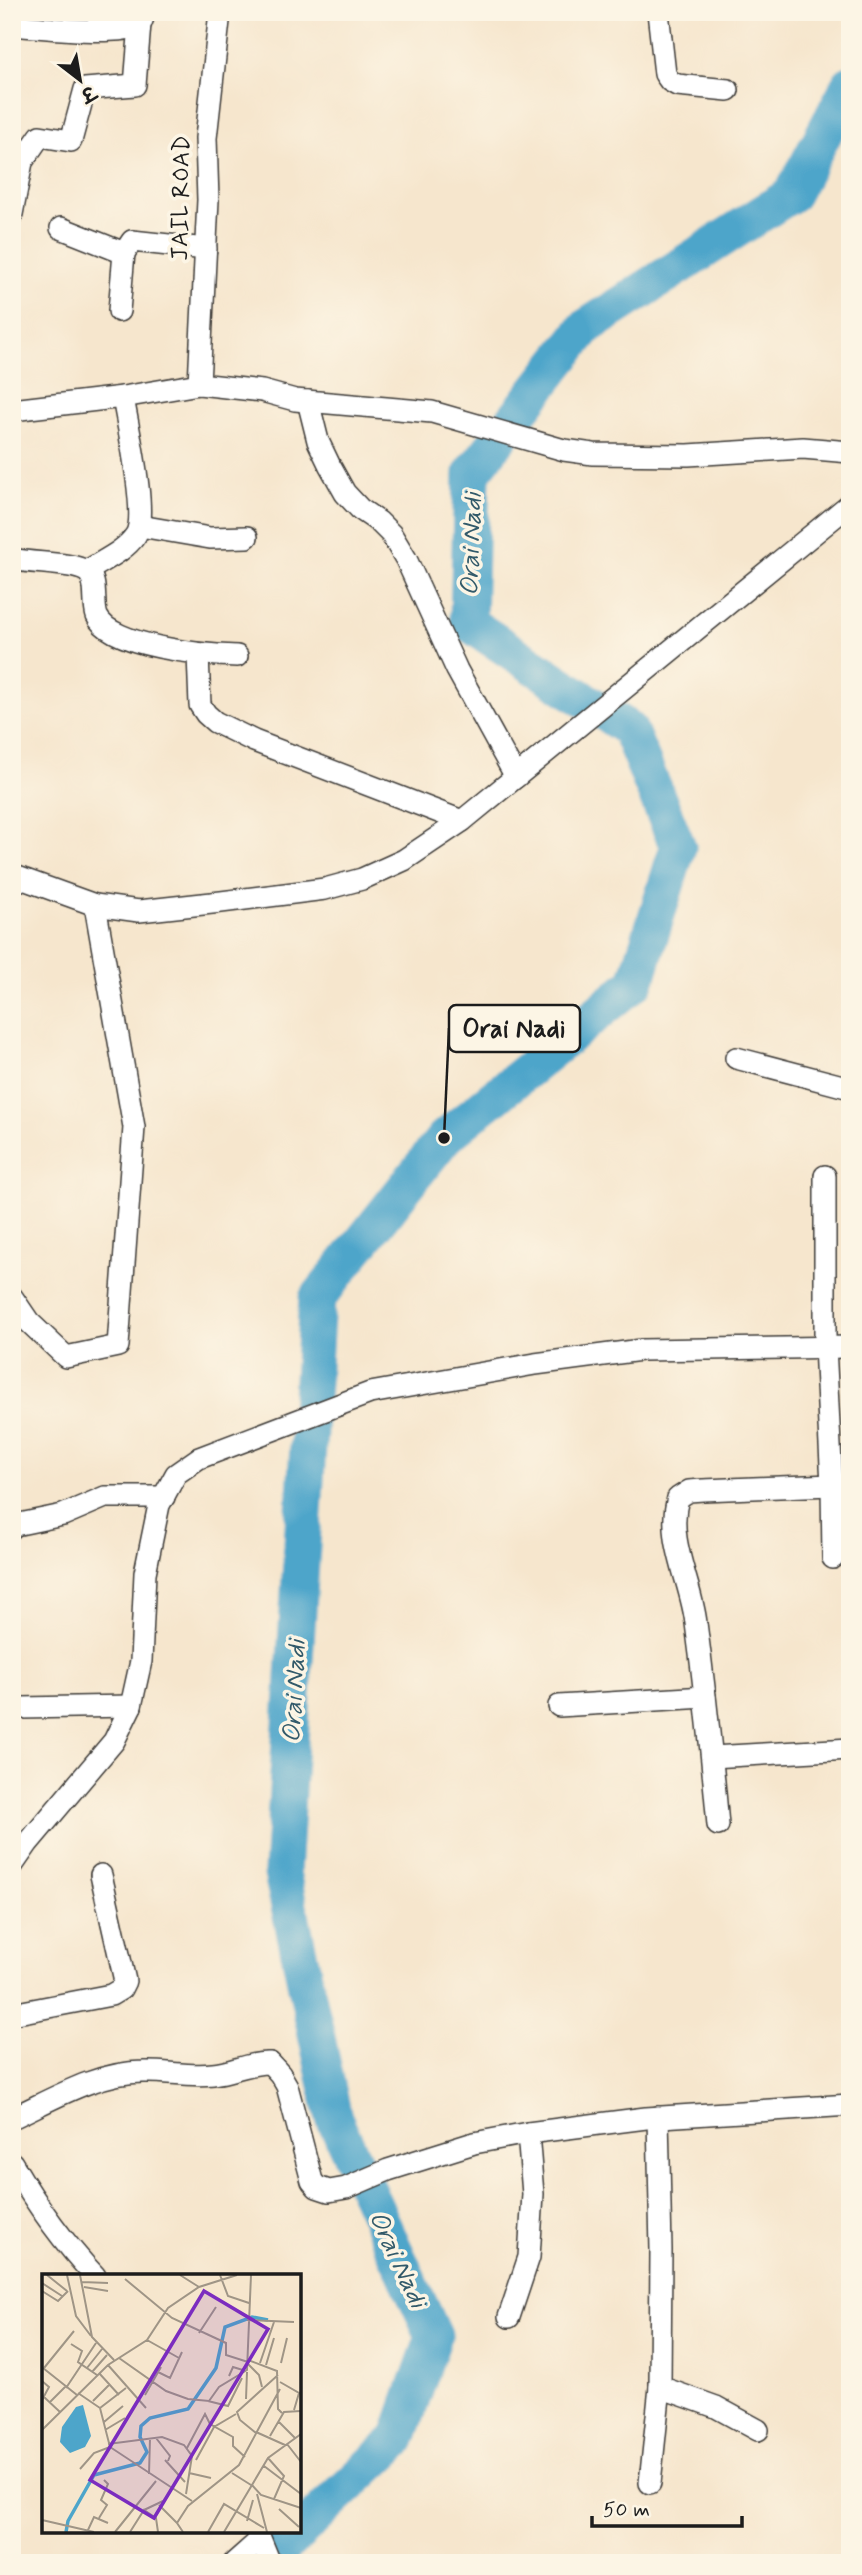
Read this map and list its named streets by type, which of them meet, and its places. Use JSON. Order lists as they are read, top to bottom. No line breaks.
{"streets":{"street":["JAIL ROAD"]},"water":["Orai Nadi"],"places":["Orai Nadi"],"scale_bar":"50 m","north":"bottom right"}
